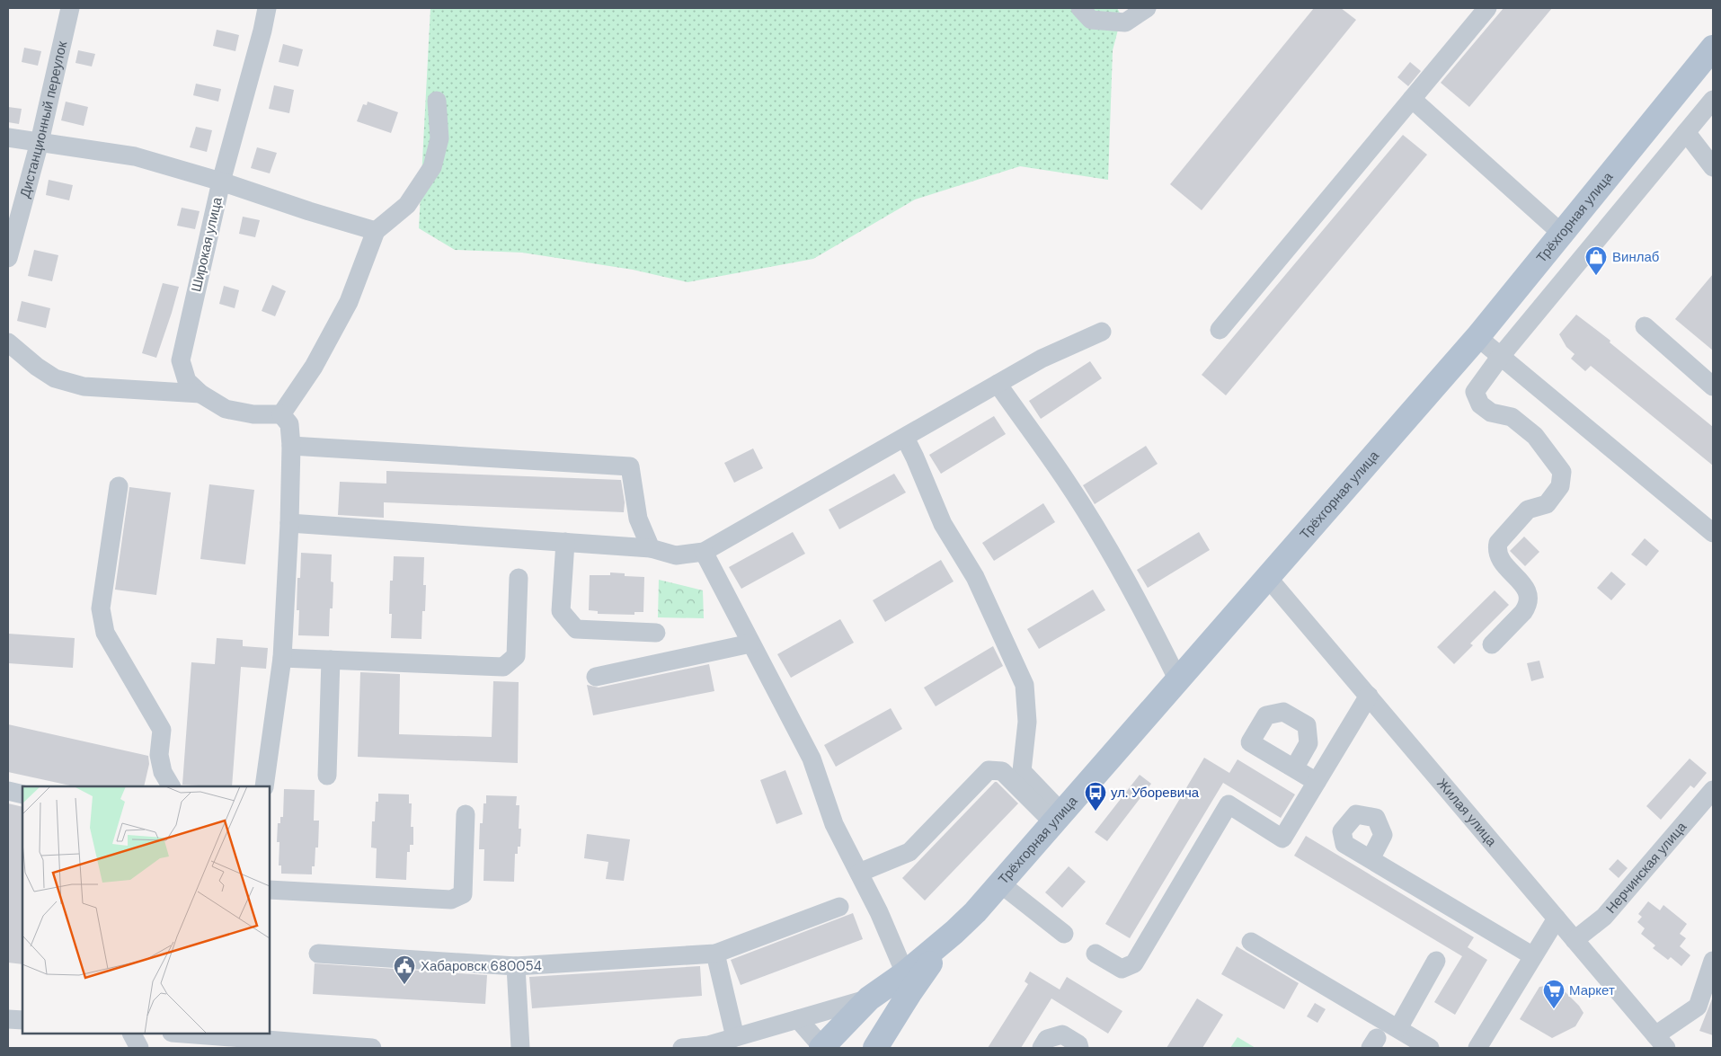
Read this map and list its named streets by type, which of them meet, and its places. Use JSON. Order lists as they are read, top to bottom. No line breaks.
{"streets":{"main road":["Трёхгорная улица"],"street":["Дистанционный переулок","Широкая улица","Жилая улица","Нерчинская улица"]},"crossings":[["Трёхгорная улица","Жилая улица"],["Жилая улица","Нерчинская улица"]],"places":{"shop":["Винлаб"],"bus stop":["ул. Уборевича"],"public building":["Хабаровск 680054"],"supermarket":["Маркет"]}}
